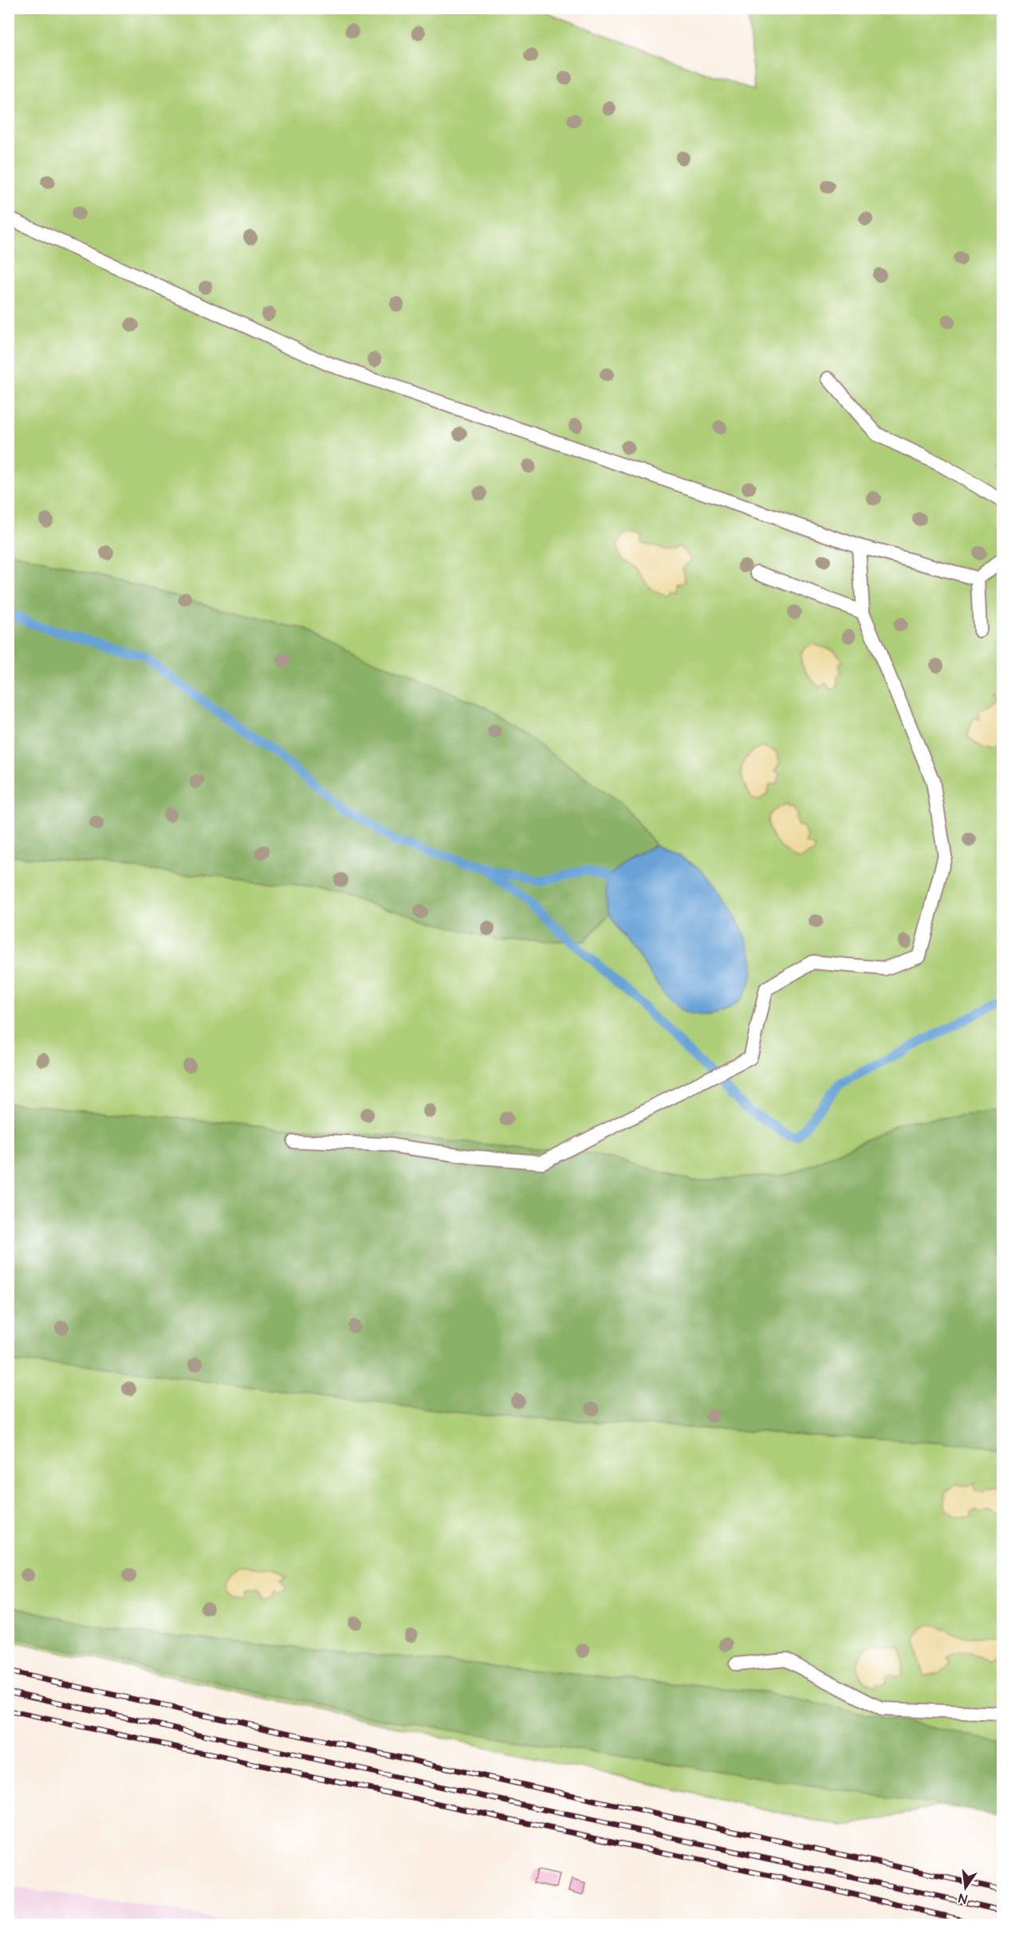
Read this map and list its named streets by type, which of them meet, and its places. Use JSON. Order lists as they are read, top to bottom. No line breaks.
{"north":"bottom"}
